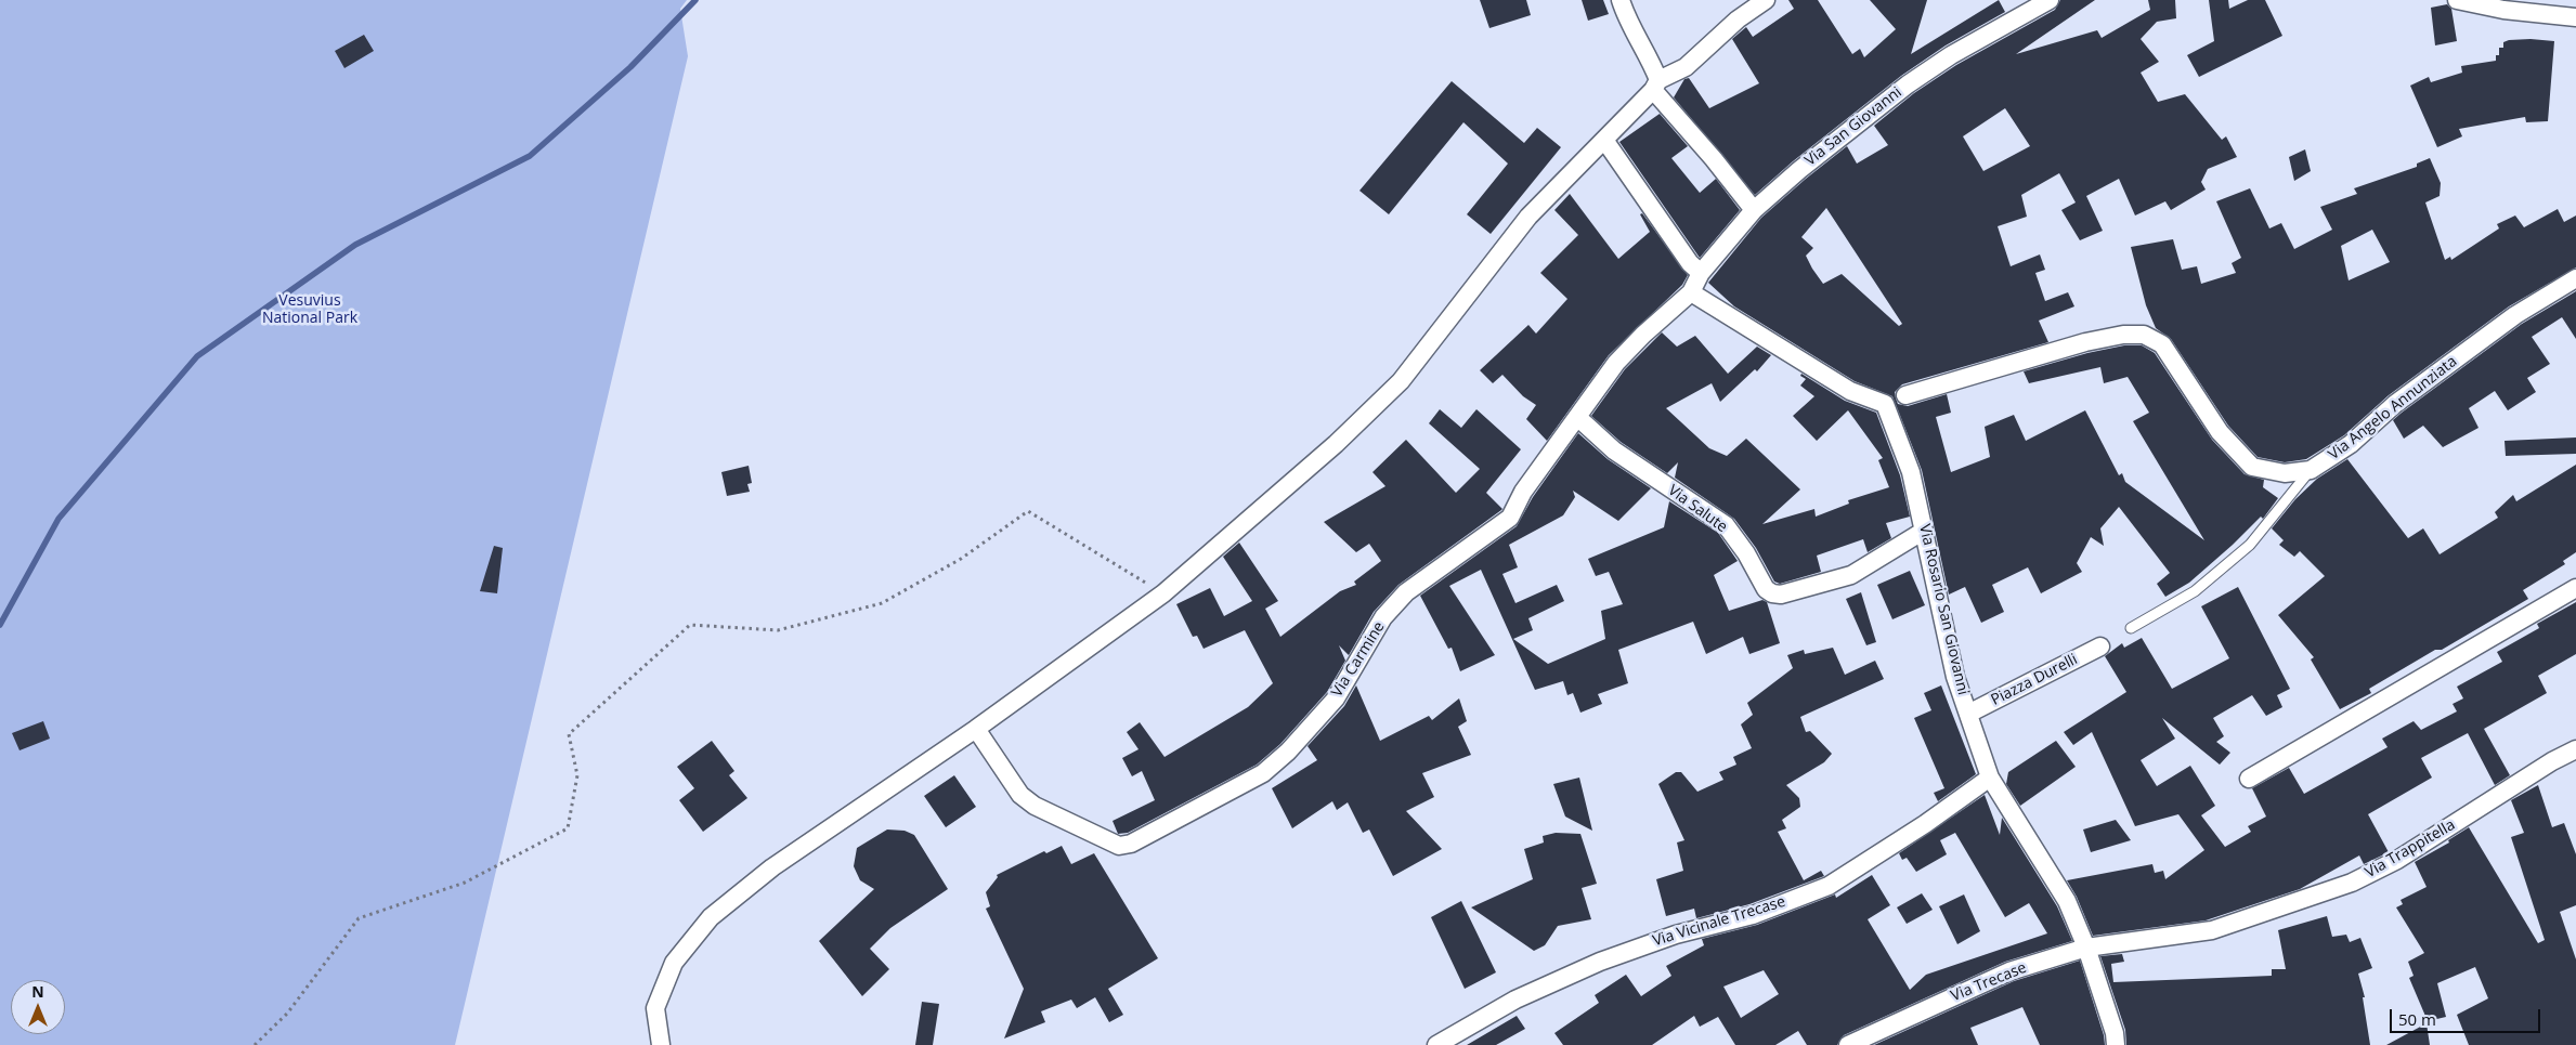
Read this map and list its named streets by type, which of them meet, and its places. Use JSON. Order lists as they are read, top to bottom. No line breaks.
{"streets":{"street":["Via San Giovanni","Via Angelo Annunziata","Via Salute","Via Rosario San Giovanni","Via Carmine","Piazza Durelli","Via Trappitella","Via Vicinale Trecase","Via Trecase"]},"crossings":[["Via San Giovanni","Via Rosario San Giovanni"],["Via San Giovanni","Via Carmine"],["Via Salute","Via Rosario San Giovanni"],["Via Salute","Via Carmine"],["Via Rosario San Giovanni","Via Carmine"],["Via Rosario San Giovanni","Piazza Durelli"],["Via Rosario San Giovanni","Via Vicinale Trecase"],["Via Rosario San Giovanni","Via Trecase"],["Via Trappitella","Via Trecase"]],"parks":["Vesuvius National Park"],"scale_bar":"50 m","north":"top"}
